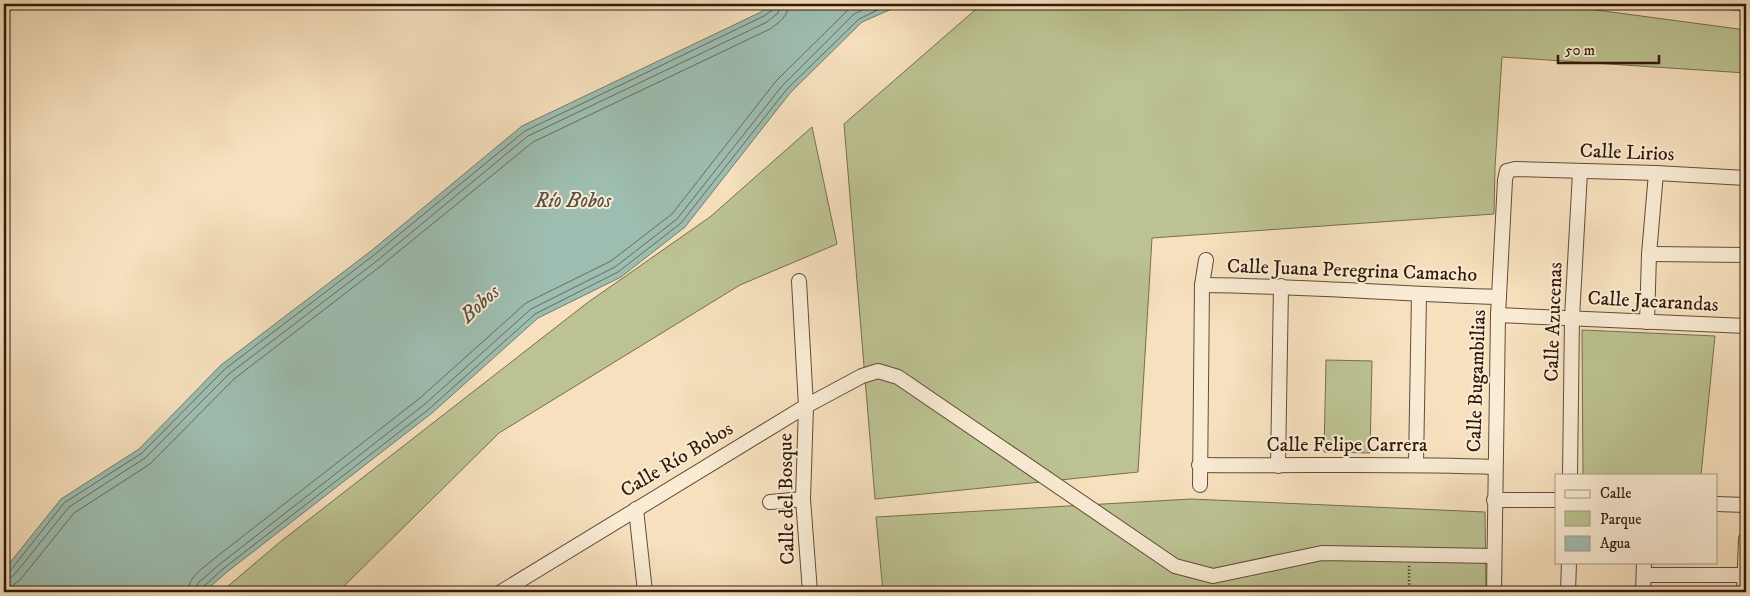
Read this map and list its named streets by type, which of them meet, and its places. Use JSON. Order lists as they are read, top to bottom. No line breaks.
{"streets":{"street":["Calle Lirios","Calle Juana Peregrina Camacho","Calle Jacarandas","Calle Azucenas","Calle Bugambilias","Calle Felipe Carrera","Calle Río Bobos","Calle del Bosque"]},"crossings":[["Calle Lirios","Calle Azucenas"],["Calle Lirios","Calle Bugambilias"],["Calle Juana Peregrina Camacho","Calle Bugambilias"],["Calle Jacarandas","Calle Azucenas"],["Calle Jacarandas","Calle Bugambilias"],["Calle Bugambilias","Calle Felipe Carrera"],["Calle Río Bobos","Calle del Bosque"]],"water":["Río Bobos","Bobos"],"legend":["Calle","Parque","Agua"],"scale_bar":"50 m"}
